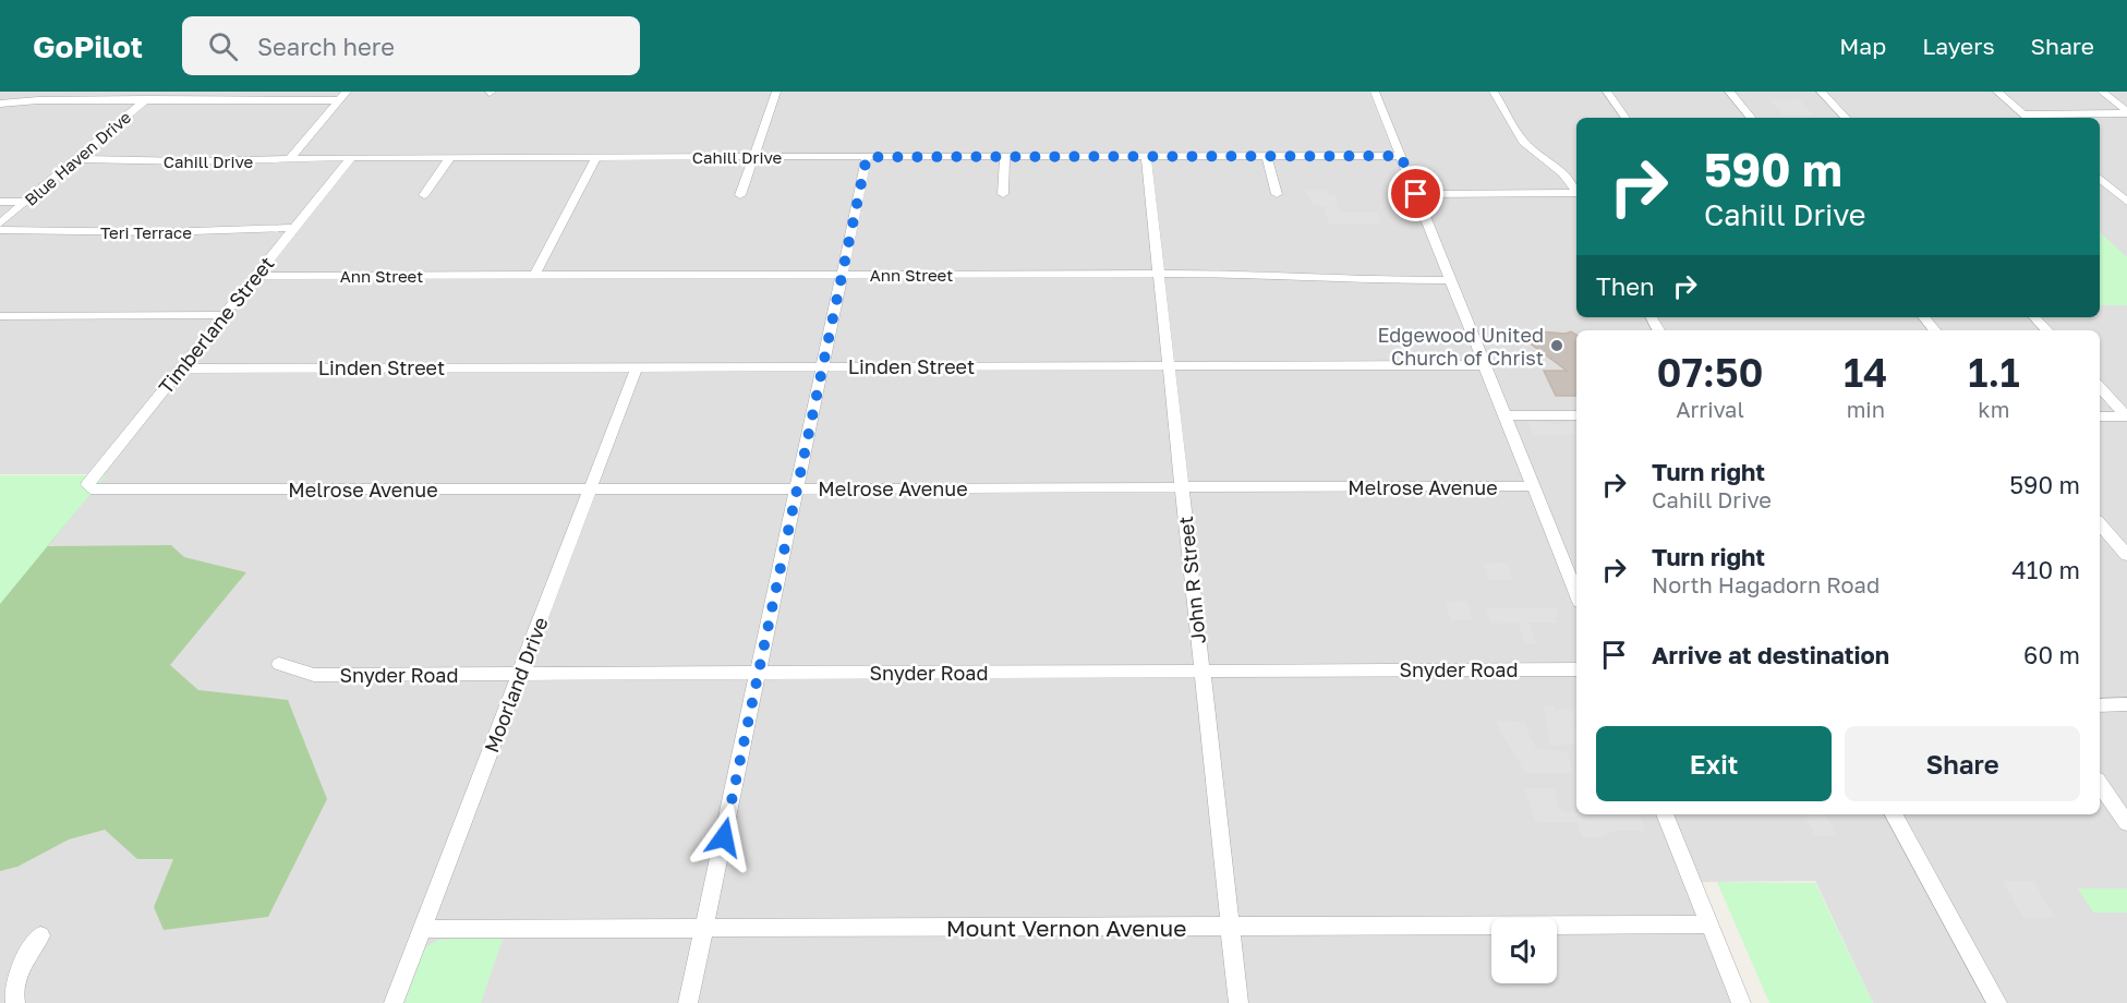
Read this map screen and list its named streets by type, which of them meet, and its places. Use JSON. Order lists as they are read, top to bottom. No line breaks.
{"streets":{"street":["Cahill Drive","Blue Haven Drive","Teri Terrace","Ann Street","Timberlane Street","Linden Street","Melrose Avenue","John R Street","Snyder Road","Moorland Drive","Mount Vernon Avenue"]},"crossings":[["Cahill Drive","Blue Haven Drive"],["Cahill Drive","Timberlane Street"],["Cahill Drive","John R Street"],["Teri Terrace","Timberlane Street"],["Ann Street","Timberlane Street"],["Ann Street","John R Street"],["Timberlane Street","Linden Street"],["Timberlane Street","Melrose Avenue"],["Linden Street","John R Street"],["Linden Street","Moorland Drive"],["Melrose Avenue","John R Street"],["Melrose Avenue","Moorland Drive"],["John R Street","Snyder Road"],["John R Street","Mount Vernon Avenue"],["Snyder Road","Moorland Drive"],["Moorland Drive","Mount Vernon Avenue"]],"places":["Edgewood United Church of Christ"],"page":{"header":"GoPilot","search":"Search here","nav":["Map","Layers","Share"],"turn":["590 m","Cahill Drive"],"then":"Then","eta":["07:50","Arrival","14","min","1.1","km"],"list":[{"name":"Turn right","note":"Cahill Drive","value":"590 m"},{"name":"Turn right","note":"North Hagadorn Road","value":"410 m"},{"name":"Arrive at destination","value":"60 m"}],"buttons":["Exit","Share"]}}
